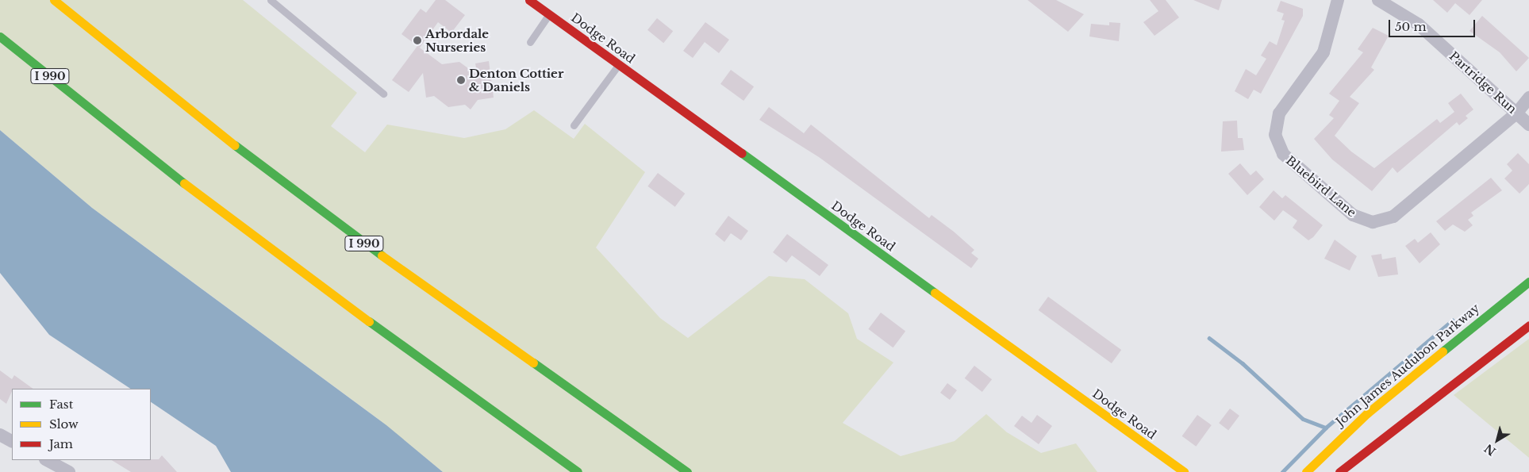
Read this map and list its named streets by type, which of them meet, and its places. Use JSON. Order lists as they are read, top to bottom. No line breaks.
{"streets":{"main road":["Dodge Road","I 990","John James Audubon Parkway"],"street":["Partridge Run","Bluebird Lane"]},"crossings":[["Partridge Run","Bluebird Lane"]],"places":["Arbordale Nurseries","Denton Cottier & Daniels"],"legend":["Fast","Slow","Jam"],"scale_bar":"50 m","north":"bottom left"}
